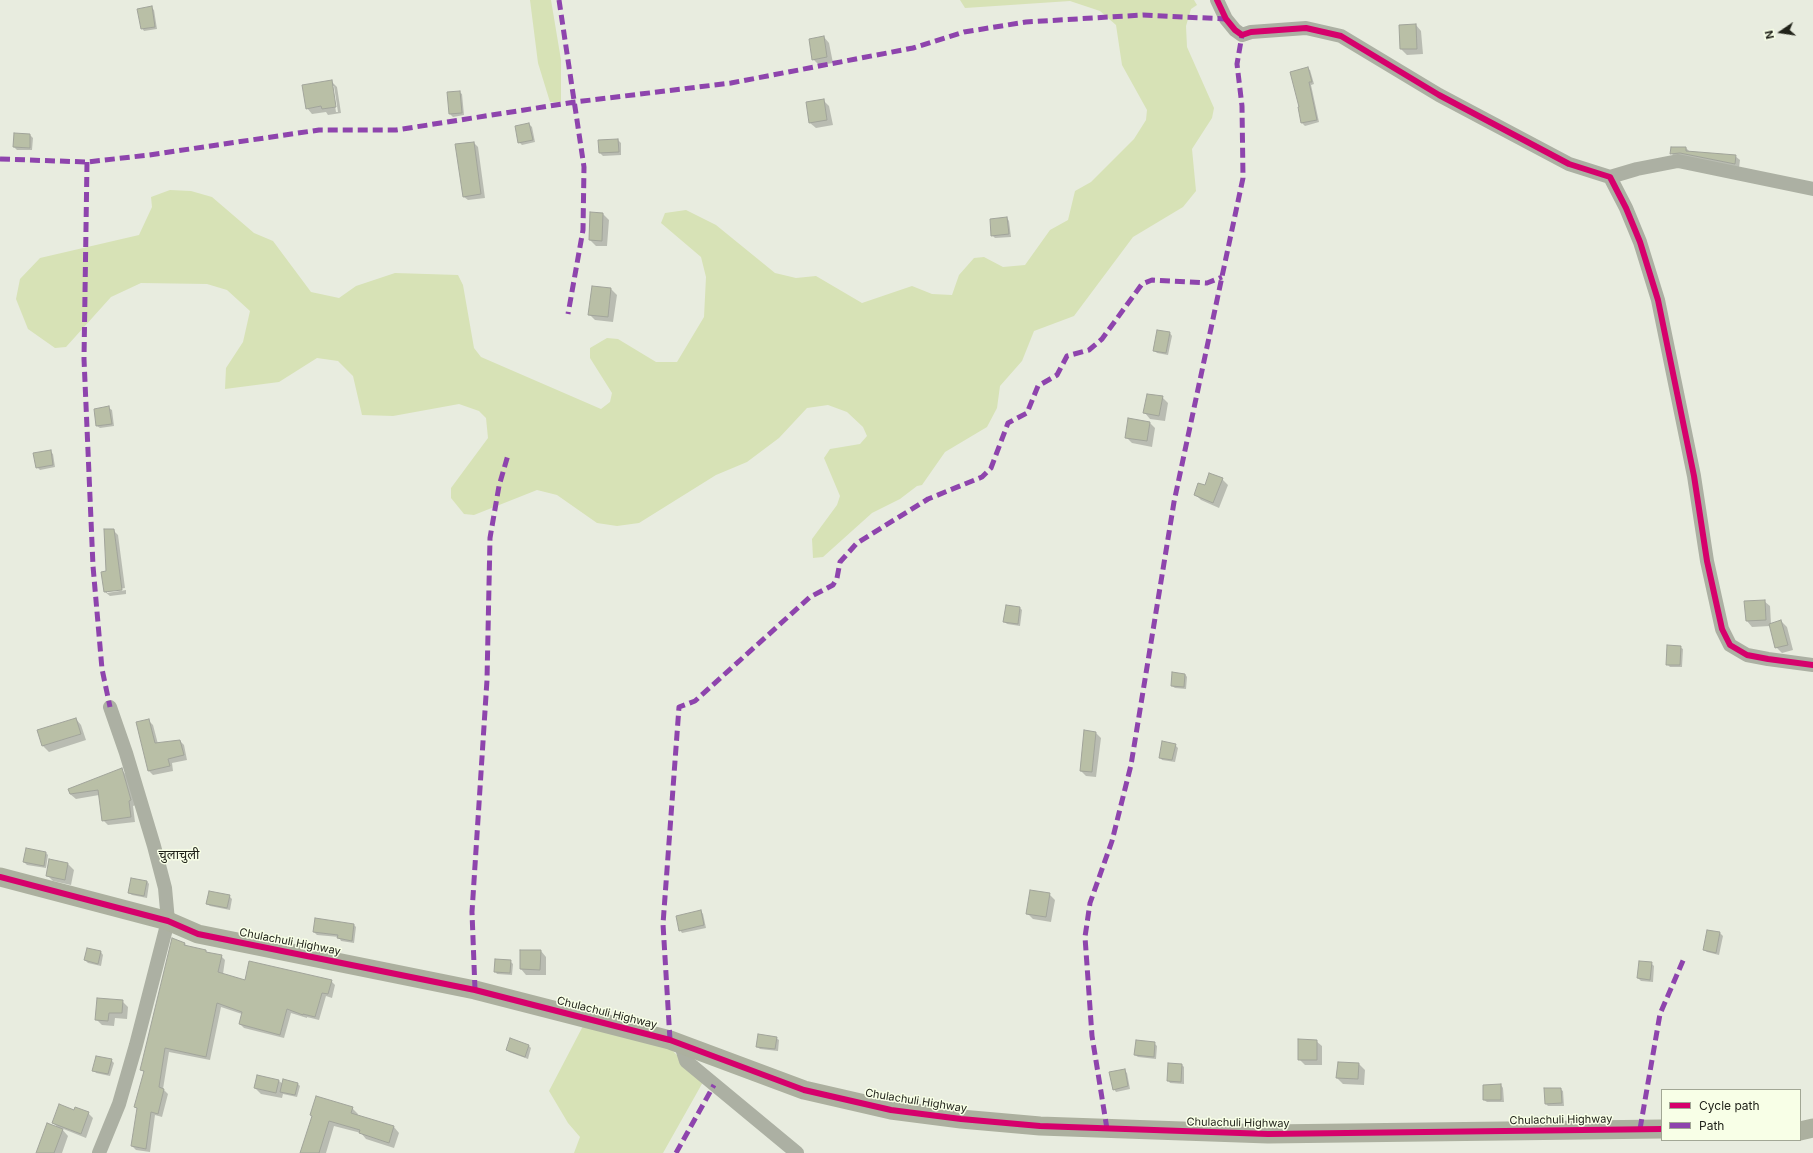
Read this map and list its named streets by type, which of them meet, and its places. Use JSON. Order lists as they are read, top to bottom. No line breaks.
{"streets":{"street":["Chulachuli Highway"]},"districts":["चुलाचुली"],"legend":["Cycle path","Path"],"north":"left"}
